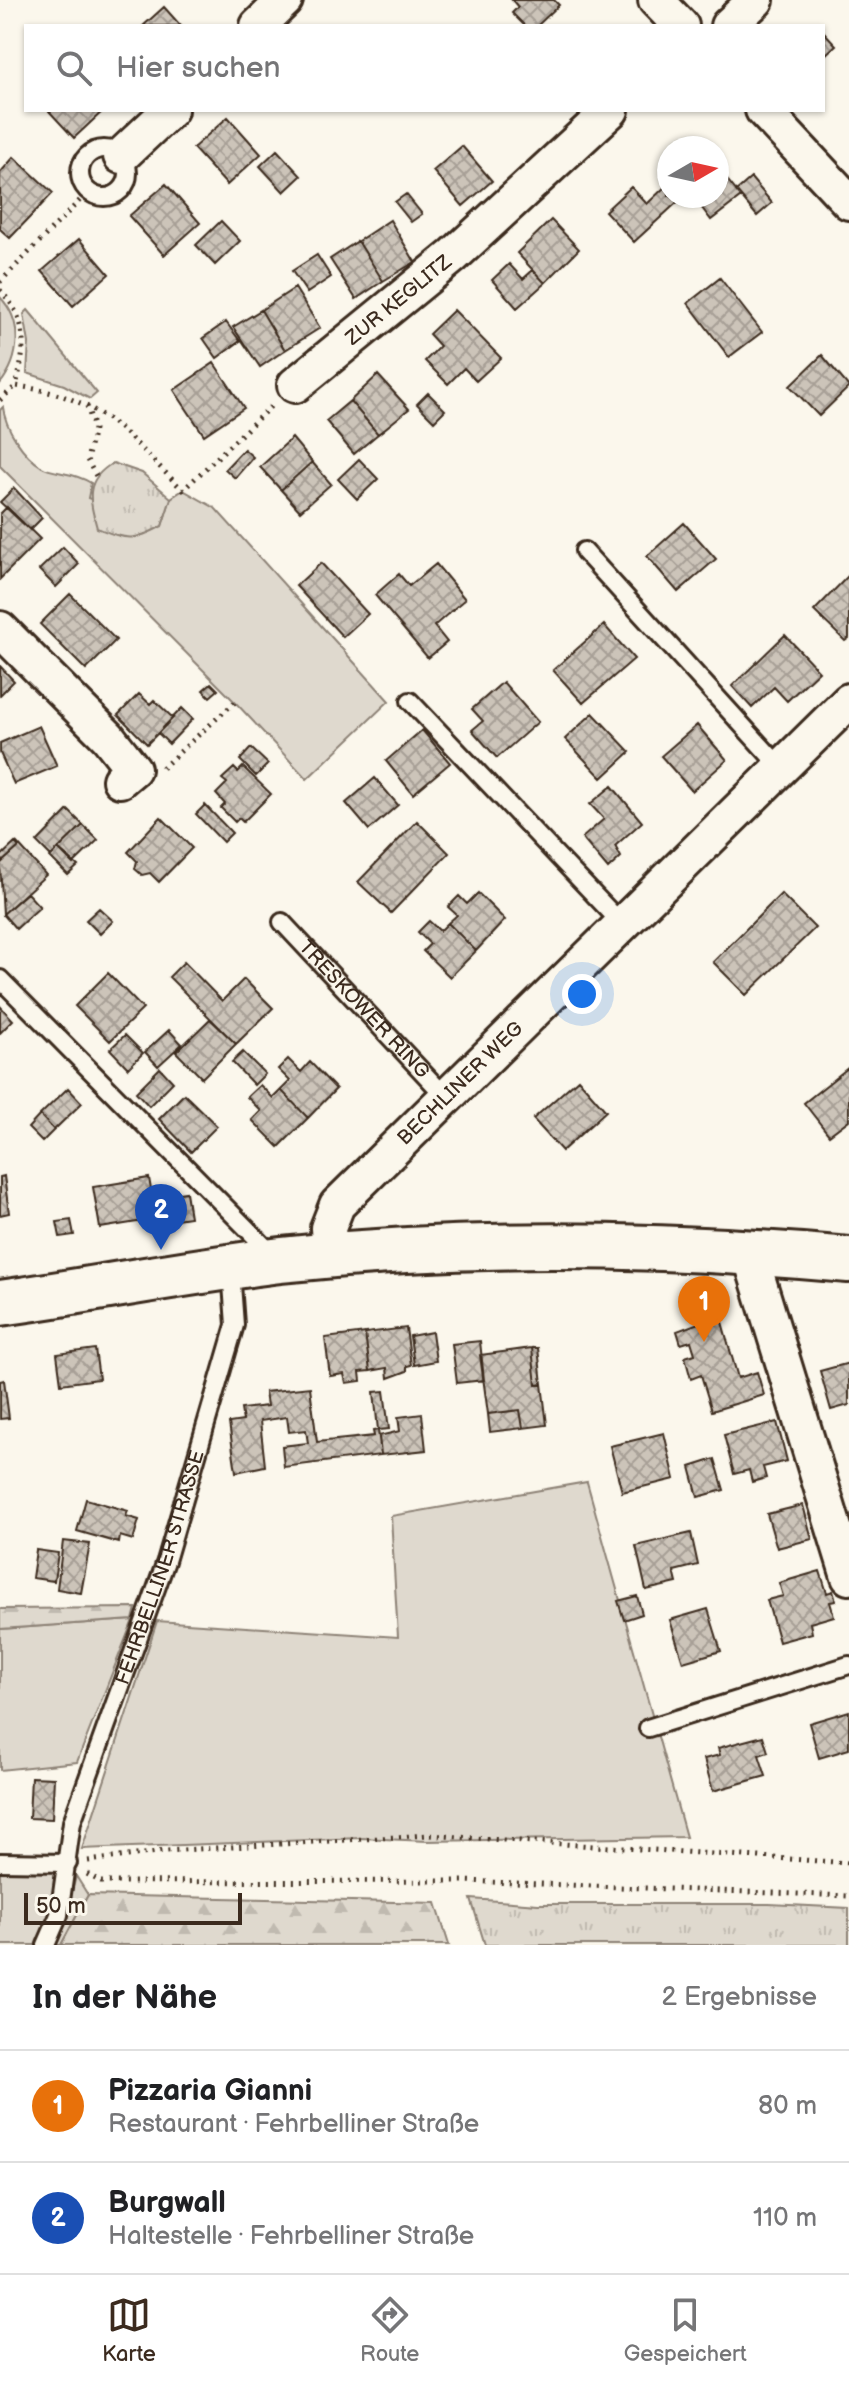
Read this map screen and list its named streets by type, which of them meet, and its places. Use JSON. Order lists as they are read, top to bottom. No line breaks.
{"streets":{"street":["ZUR KEGLITZ","BECHLINER WEG"],"lane":["TRESKOWER RING","FEHRBELLINER STRASSE"]},"crossings":[["TRESKOWER RING","BECHLINER WEG"]],"scale_bar":"50 m","north":"right","page":{"search":"Hier suchen","pins":["2","1"],"scale":"50 m","heading":["In der Nähe","2 Ergebnisse"],"list":[{"mark":"1","name":"Pizzaria Gianni","note":"Restaurant · Fehrbelliner Straße","value":"80 m"},{"mark":"2","name":"Burgwall","note":"Haltestelle · Fehrbelliner Straße","value":"110 m"}],"nav":["Karte","Route","Gespeichert"]}}
